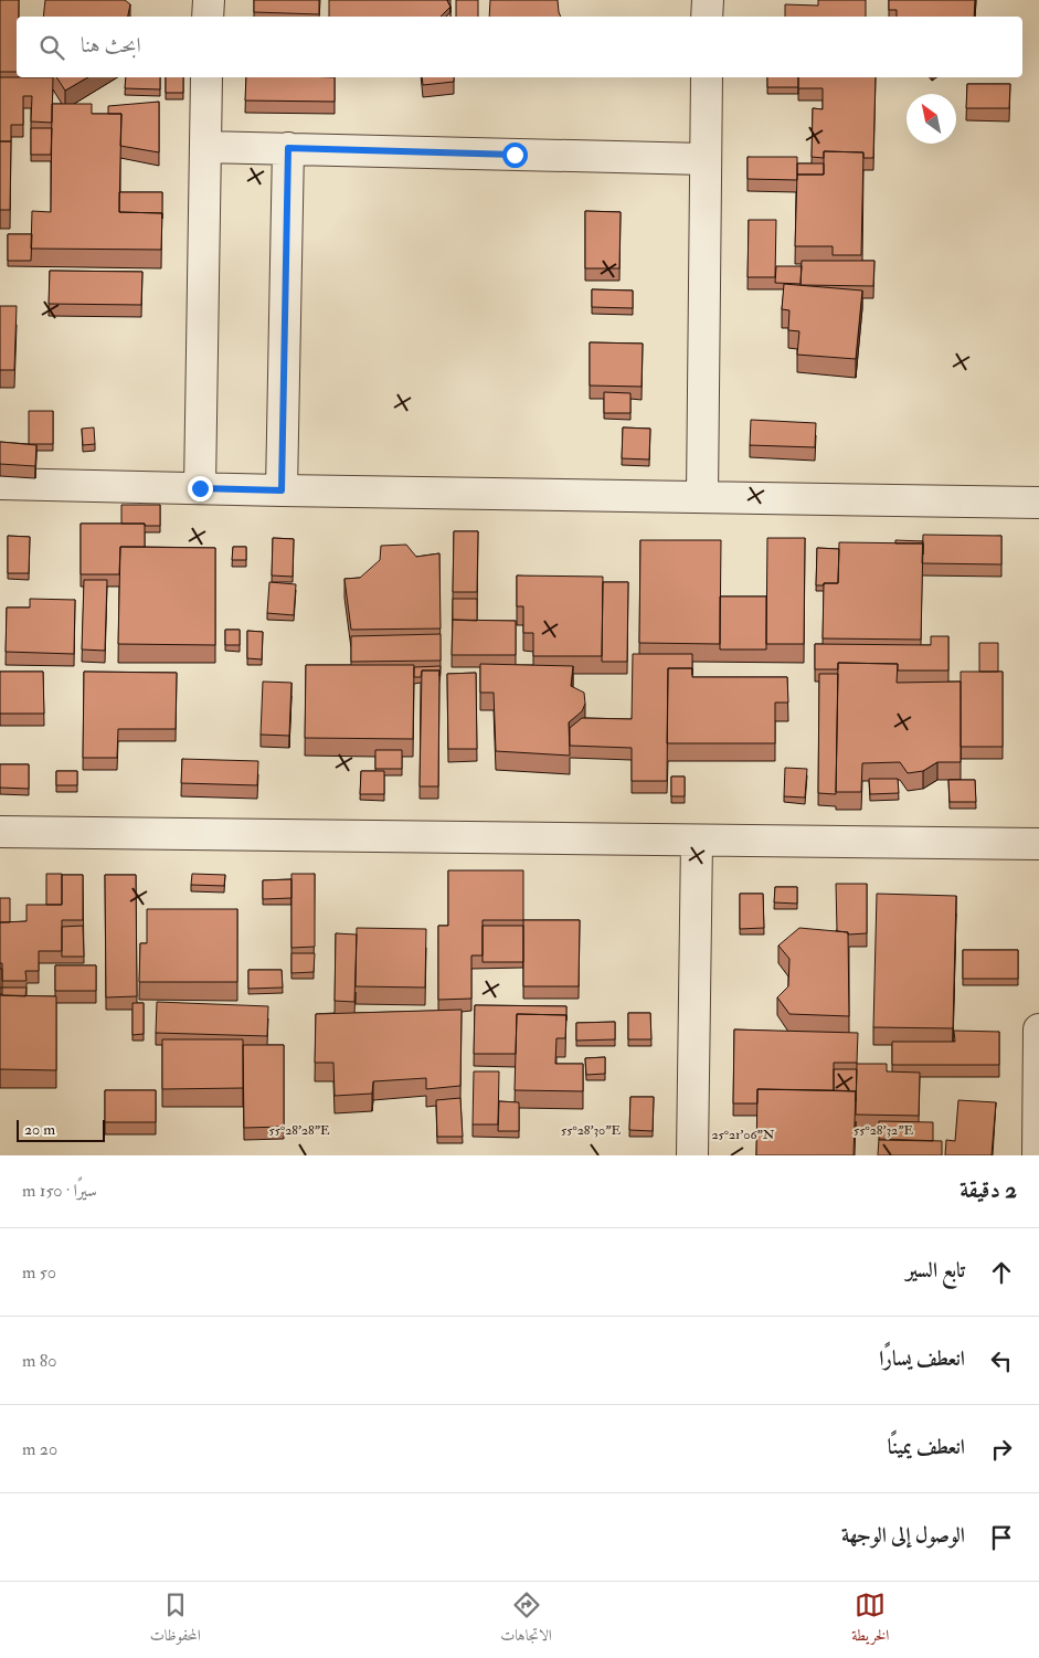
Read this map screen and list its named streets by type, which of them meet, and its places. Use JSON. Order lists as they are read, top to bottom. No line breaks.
{"scale_bar":"20 m","north":"top left","page":{"search":"ابحث هنا","scale":"20 m","heading":["2 دقيقة","سيرًا · 150 m"],"list":[["تابع السير","50 m"],["انعطف يسارًا","80 m"],["انعطف يمينًا","20 m"],"الوصول إلى الوجهة"],"nav":["الخريطة","الاتجاهات","المحفوظات"]},"coordinates":["55°28'28\"E","55°28'30\"E","55°28'32\"E","25°21'06\"N"]}
